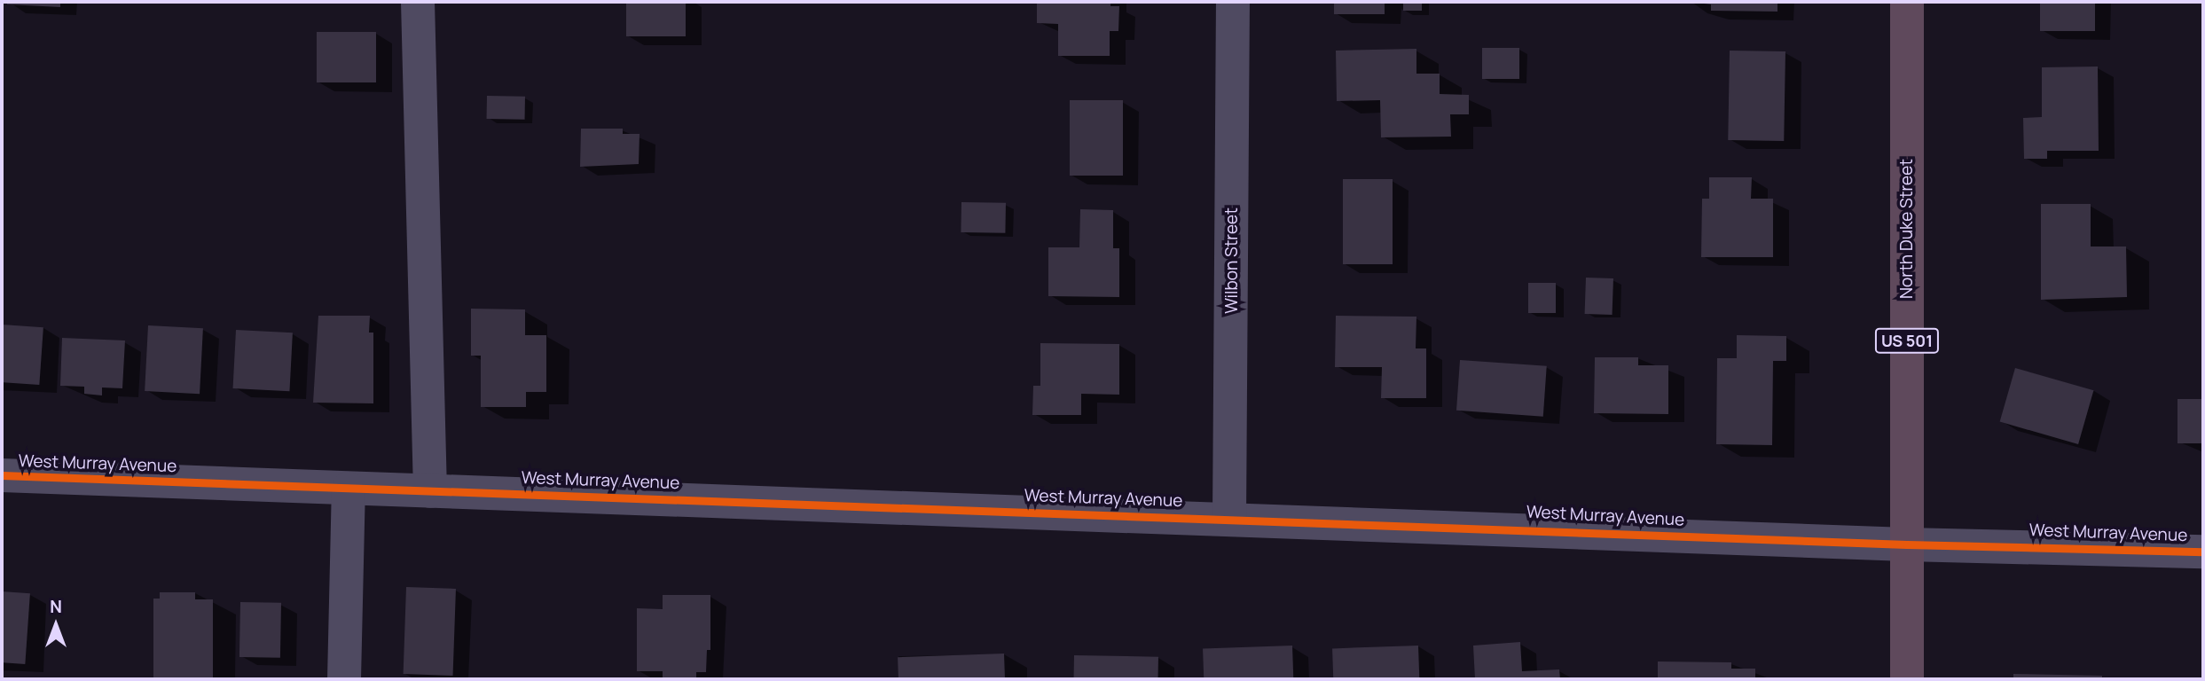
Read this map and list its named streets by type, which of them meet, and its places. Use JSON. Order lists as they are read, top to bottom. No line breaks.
{"streets":{"highway":["North Duke Street","US 501"],"street":["Wilbon Street","West Murray Avenue"]},"crossings":[["North Duke Street","West Murray Avenue"],["Wilbon Street","West Murray Avenue"]],"north":"top"}
